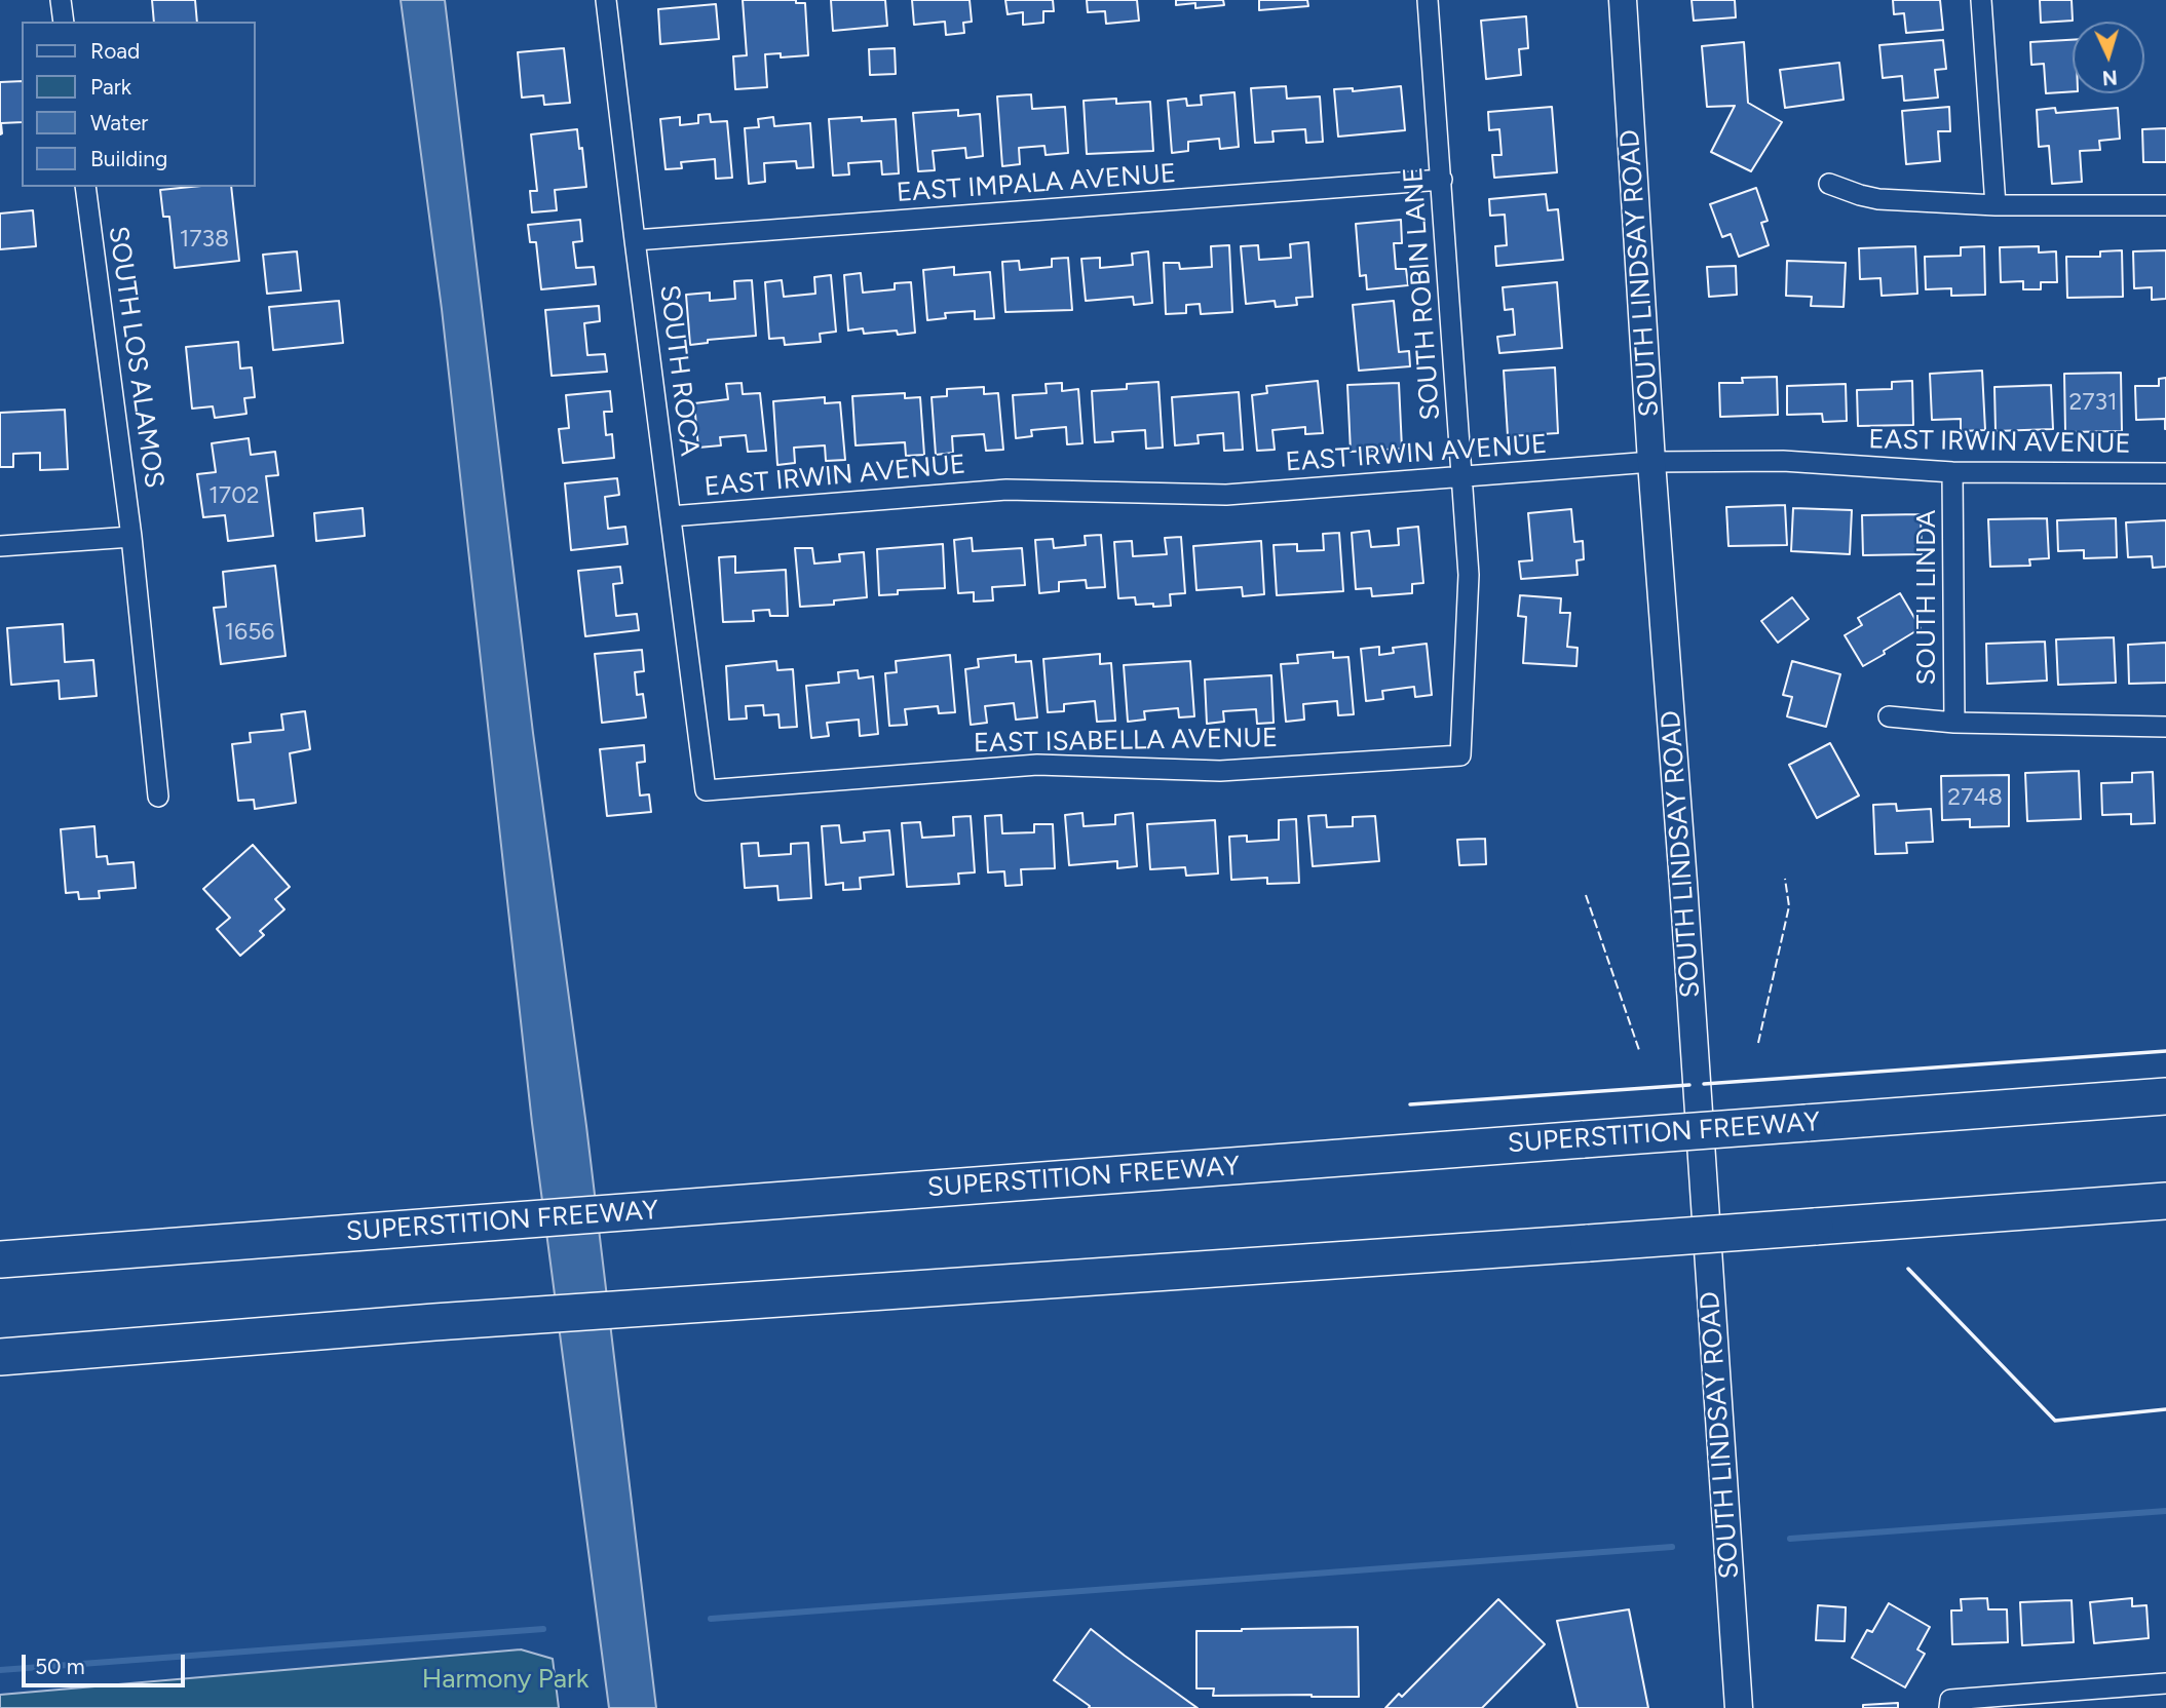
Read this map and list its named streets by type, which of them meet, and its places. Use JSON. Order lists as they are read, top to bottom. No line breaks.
{"streets":{"highway":["SUPERSTITION FREEWAY"],"main road":["SOUTH LINDSAY ROAD"],"street":["EAST IMPALA AVENUE","SOUTH ROBIN LANE","SOUTH LOS ALAMOS","SOUTH ROCA","EAST IRWIN AVENUE","SOUTH LINDA","EAST ISABELLA AVENUE"]},"crossings":[["EAST IMPALA AVENUE","SOUTH ROBIN LANE"],["EAST IMPALA AVENUE","SOUTH ROCA"],["SOUTH LINDSAY ROAD","EAST IRWIN AVENUE"],["SOUTH ROBIN LANE","EAST IRWIN AVENUE"],["SOUTH ROBIN LANE","EAST ISABELLA AVENUE"],["SOUTH ROCA","EAST IRWIN AVENUE"],["SOUTH ROCA","EAST ISABELLA AVENUE"],["EAST IRWIN AVENUE","SOUTH LINDA"]],"parks":["Harmony Park"],"house_numbers":["1738","2731","1702","1656","2748"],"legend":["Road","Park","Water","Building"],"scale_bar":"50 m","north":"bottom"}
